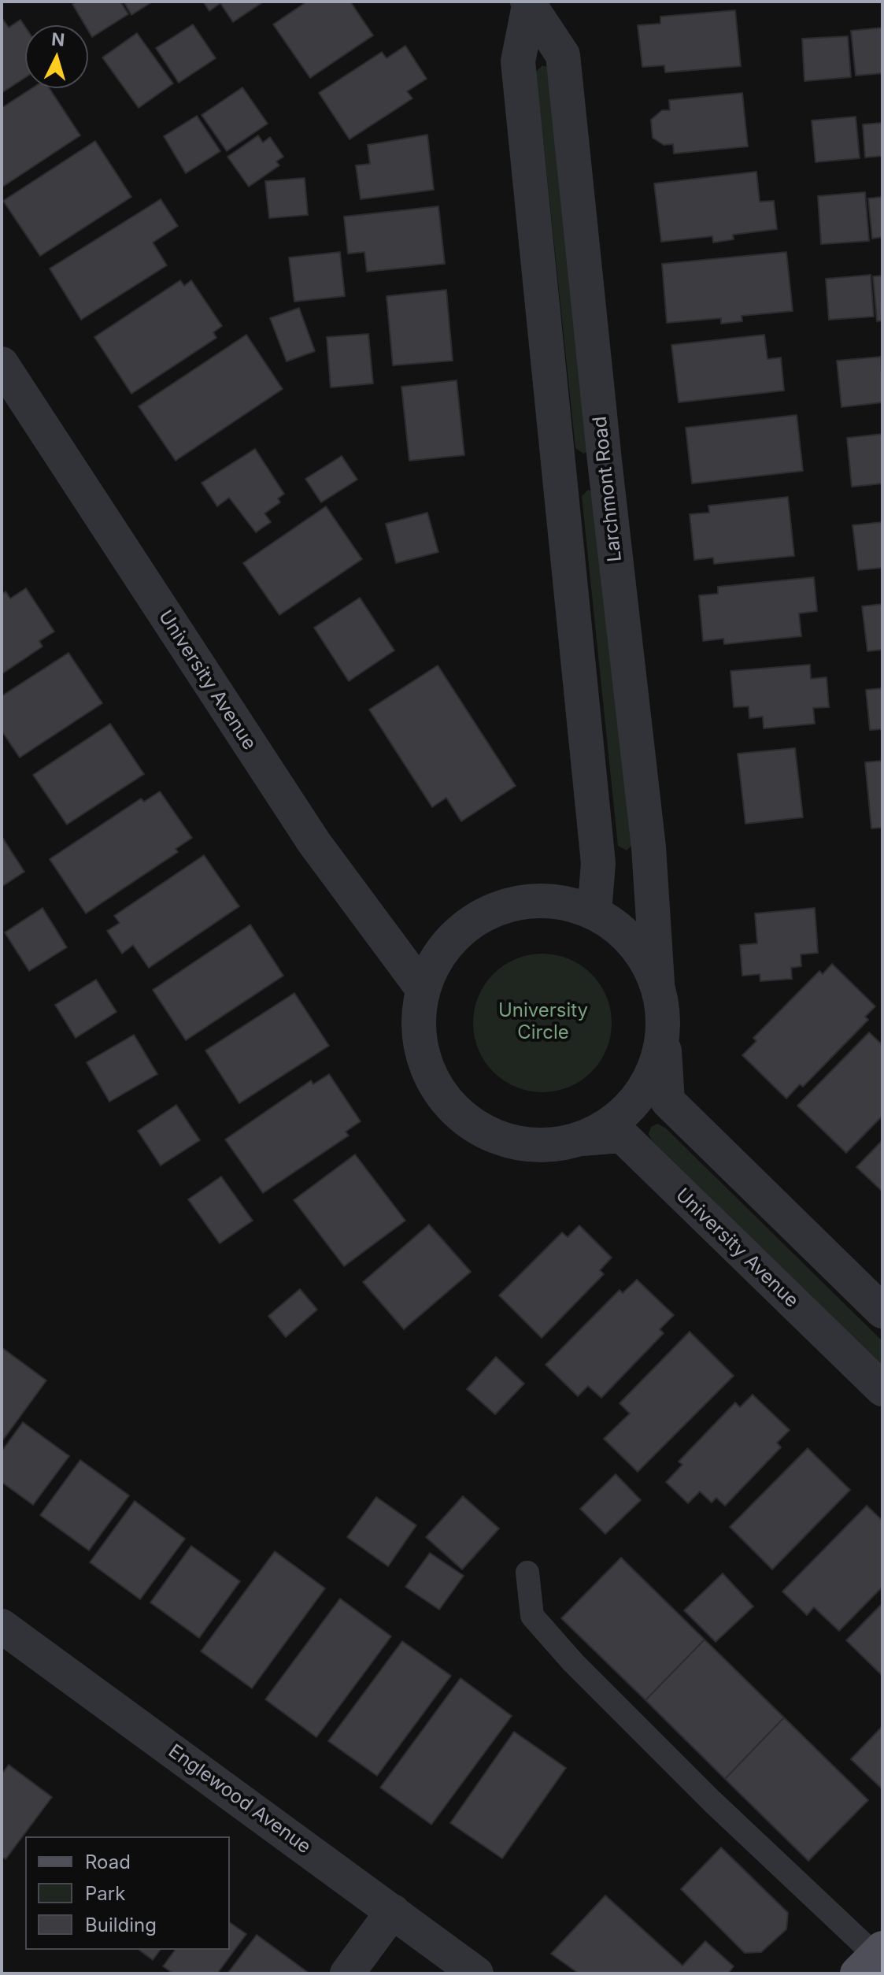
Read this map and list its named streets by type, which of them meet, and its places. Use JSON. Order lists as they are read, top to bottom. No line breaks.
{"streets":{"street":["Larchmont Road","University Avenue","Englewood Avenue"]},"parks":["University Circle"],"legend":["Road","Park","Building"],"north":"top"}
